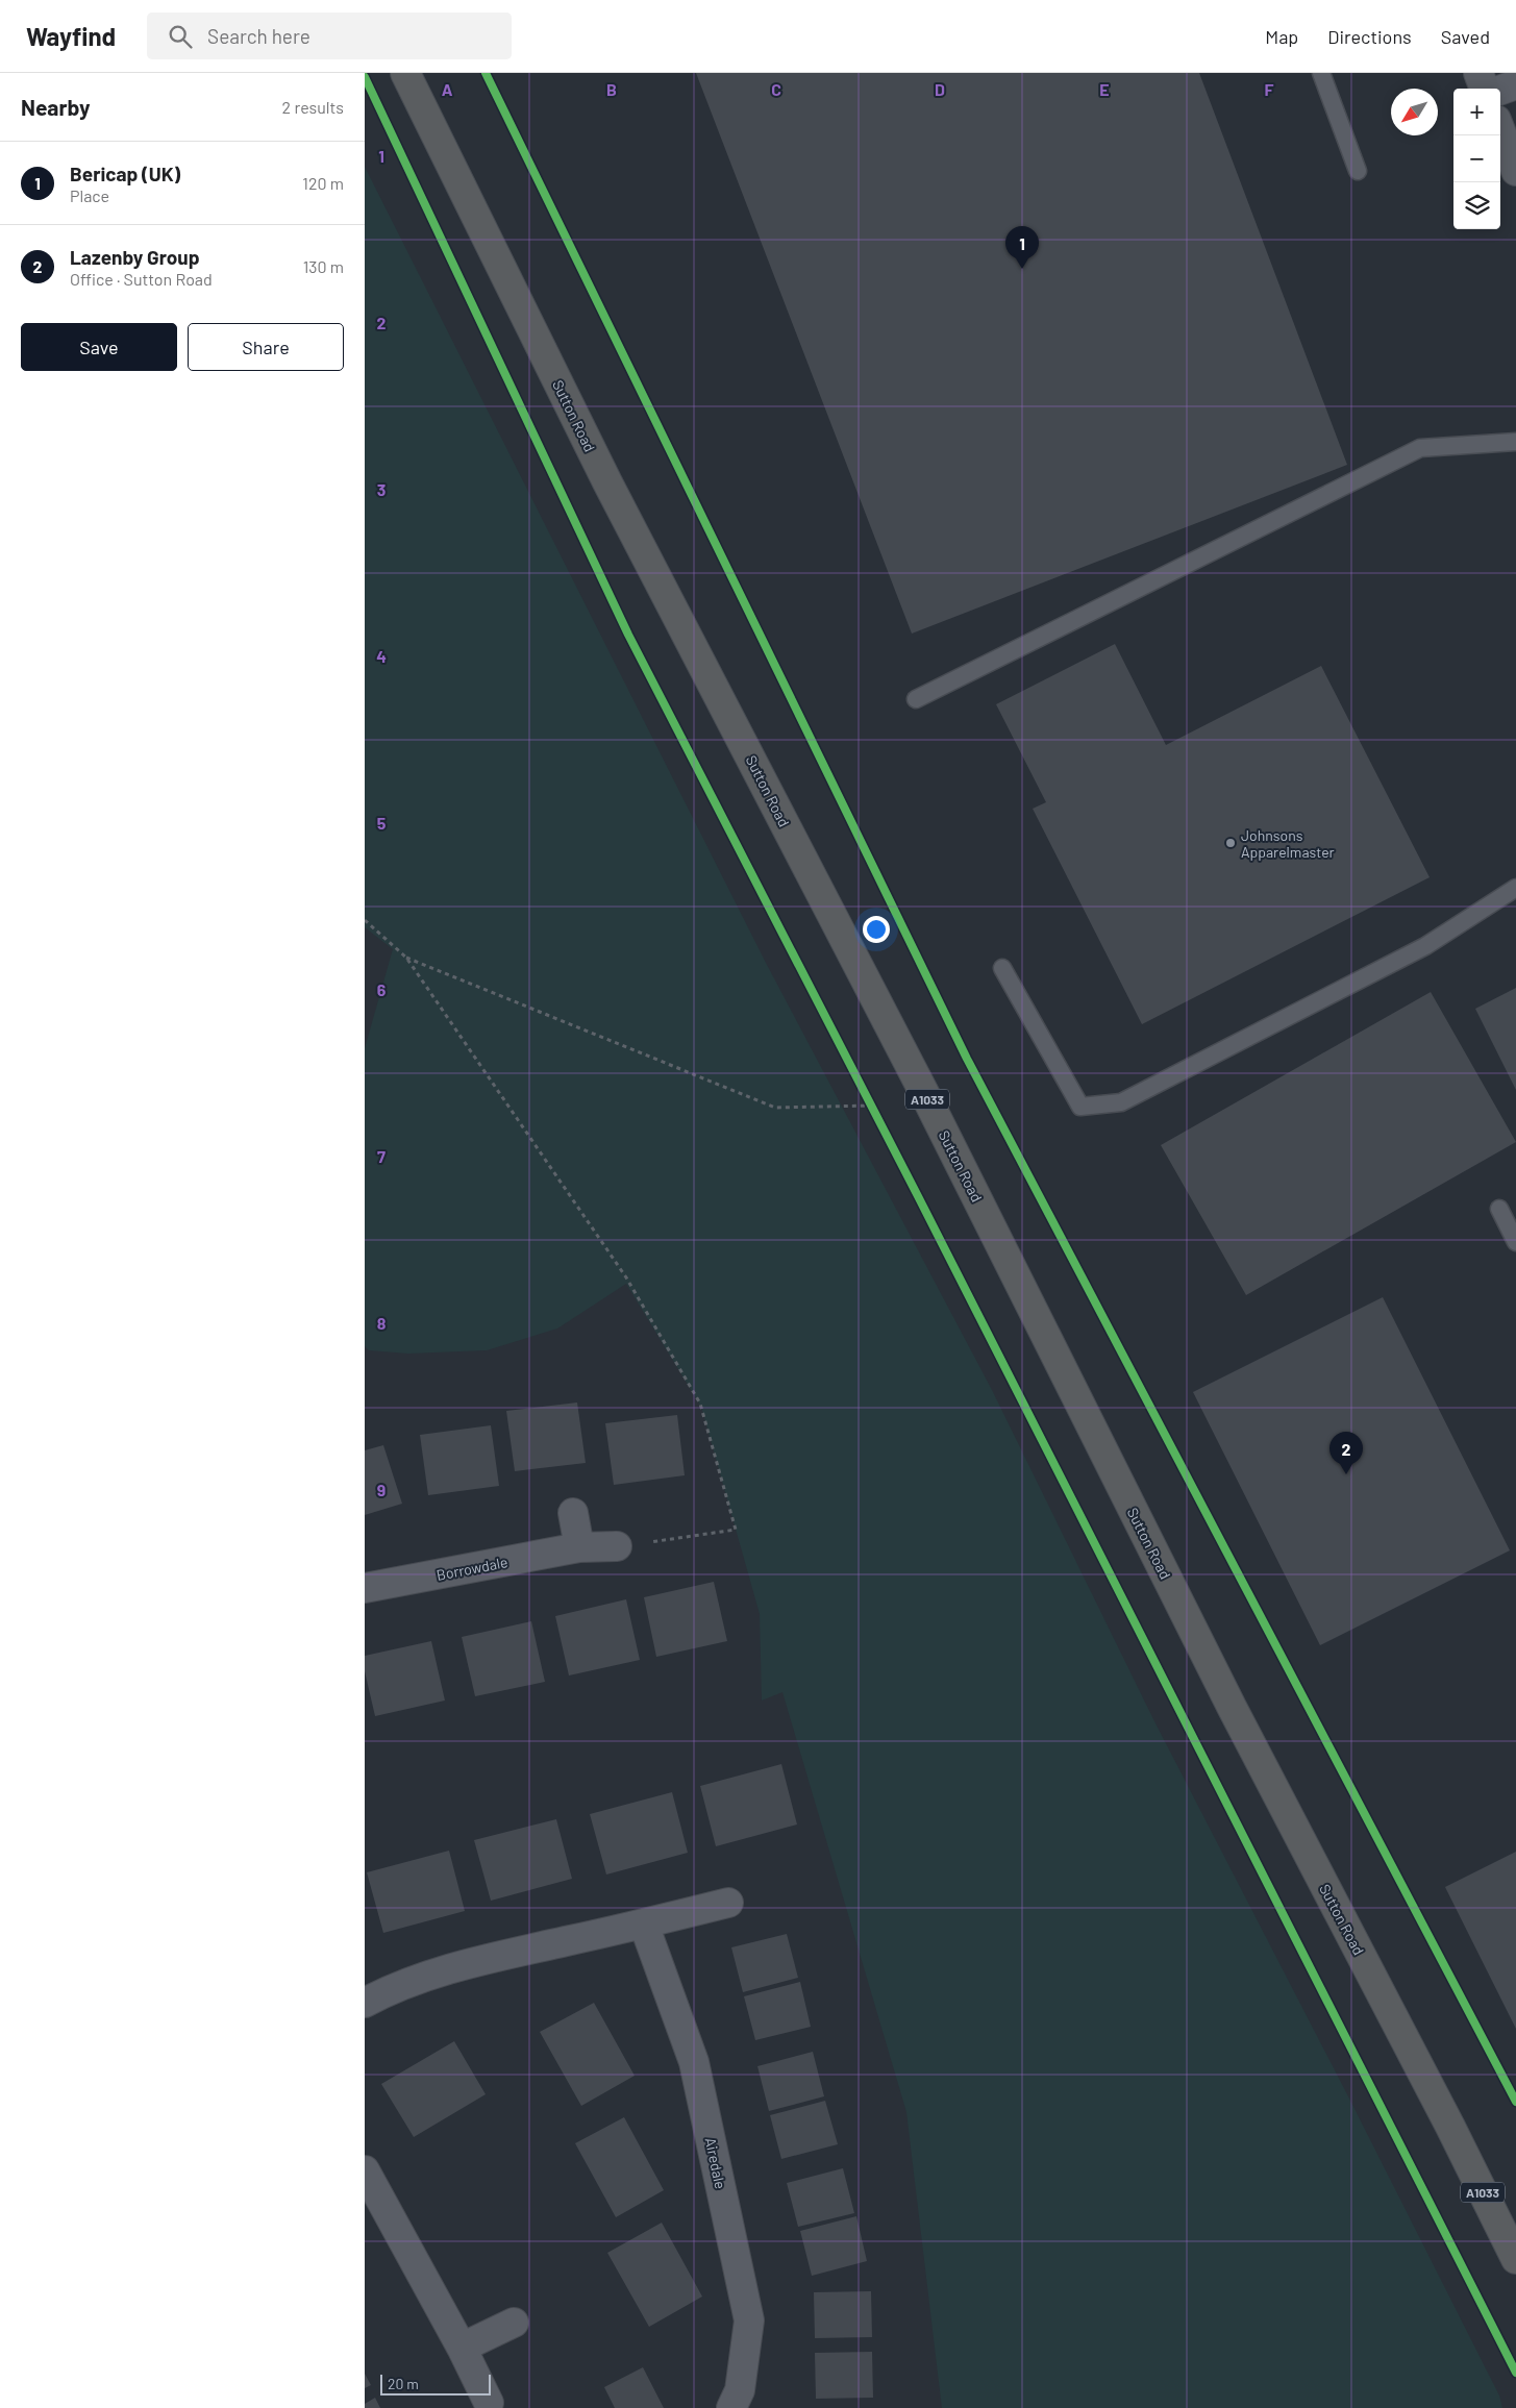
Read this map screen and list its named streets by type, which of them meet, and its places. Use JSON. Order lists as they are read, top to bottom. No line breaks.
{"streets":{"highway":["Sutton Road","A1033"],"street":["Borrowdale","Airedale"]},"places":["Johnsons Apparelmaster"],"scale_bar":"20 m","north":"bottom left","page":{"header":"Wayfind","search":"Search here","nav":["Map","Directions","Saved"],"heading":["Nearby","2 results"],"map_buttons":["+","−"],"list":[{"mark":"1","name":"Bericap (UK)","note":"Place","value":"120 m"},{"mark":"2","name":"Lazenby Group","note":"Office · Sutton Road","value":"130 m"}],"pins":["1","2"],"buttons":["Save","Share"],"scale":"20 m"},"grid":{"columns":["A","B","C","D","E","F"],"rows":["1","2","3","4","5","6","7","8","9"]}}
